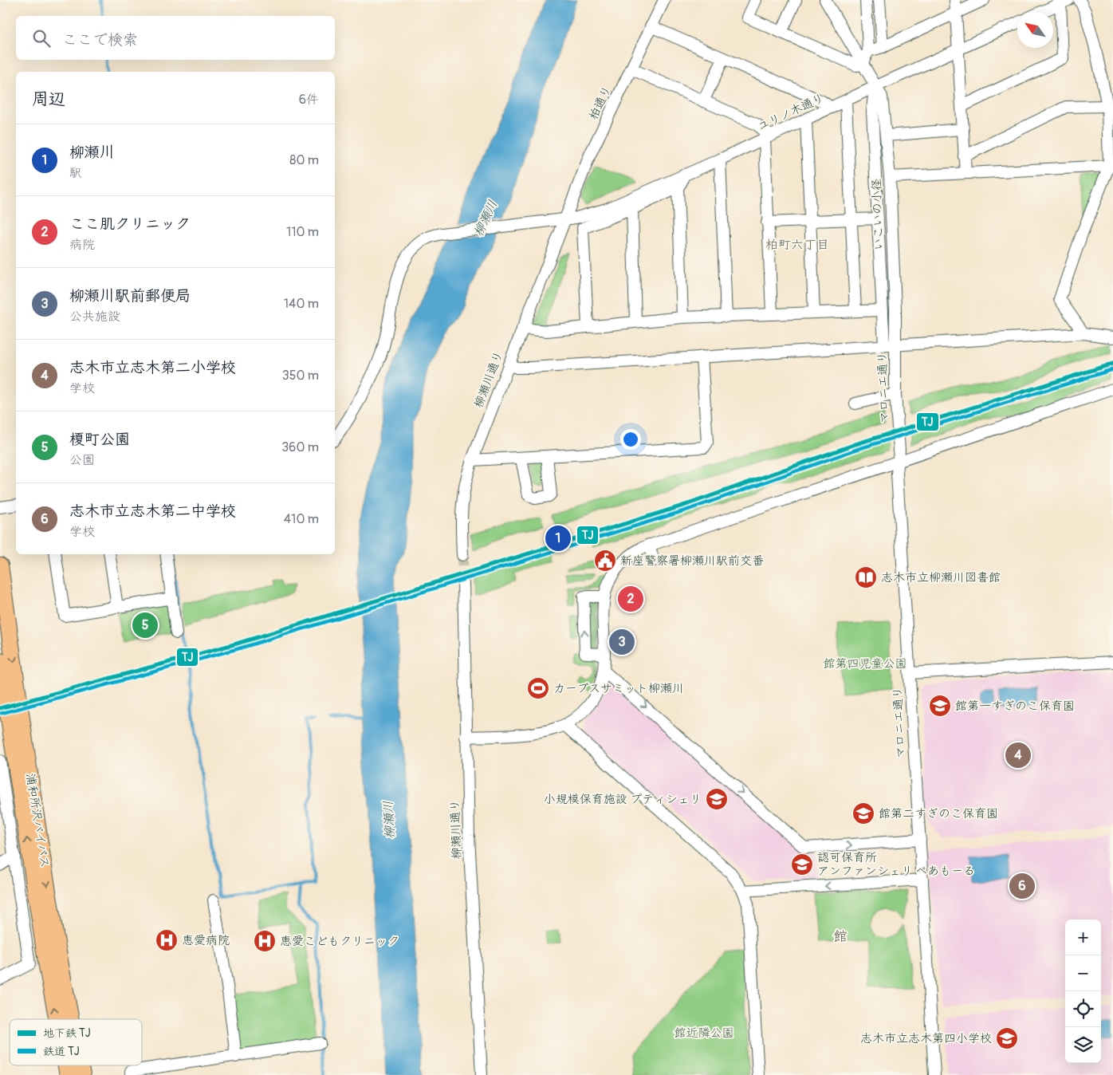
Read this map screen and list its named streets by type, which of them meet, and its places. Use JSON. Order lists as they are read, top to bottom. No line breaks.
{"streets":{"highway":["浦和所沢バイパス"],"street":["柏通り","ユリノ木通り","いこいの小径","柳瀬川通り","マロニエ通り"]},"crossings":[["柏通り","ユリノ木通り"],["柏通り","柳瀬川通り"],["ユリノ木通り","いこいの小径"],["ユリノ木通り","柳瀬川通り"],["いこいの小径","マロニエ通り"]],"districts":["柏町六丁目","館"],"water":["柳瀬川"],"parks":["館第四児童公園","館近隣公園"],"places":{"public building":["新座警察署柳瀬川駅前交番"],"library":["志木市立柳瀬川図書館"],"sports":["カーブスサミット柳瀬川"],"school or university":["館第一すぎのこ保育園","小規模保育施設 プティシェリ","館第二すぎのこ保育園","認可保育所 アンファンシェリ ぺあもーる","志木市立志木第四小学校"],"hospital":["恵愛病院","恵愛こどもクリニック"]},"lines":["metro line TJ","rail line TJ"],"legend":["地下鉄 TJ","鉄道 TJ"],"north":"top left","page":{"search":"ここで検索","heading":["周辺","6件"],"list":[{"mark":"1","name":"柳瀬川","note":"駅","value":"80 m"},{"mark":"2","name":"ここ肌クリニック","note":"病院","value":"110 m"},{"mark":"3","name":"柳瀬川駅前郵便局","note":"公共施設","value":"140 m"},{"mark":"4","name":"志木市立志木第二小学校","note":"学校","value":"350 m"},{"mark":"5","name":"榎町公園","note":"公園","value":"360 m"},{"mark":"6","name":"志木市立志木第二中学校","note":"学校","value":"410 m"}],"pins":["1","2","5","3","4","6"],"map_buttons":["+","−"]}}
